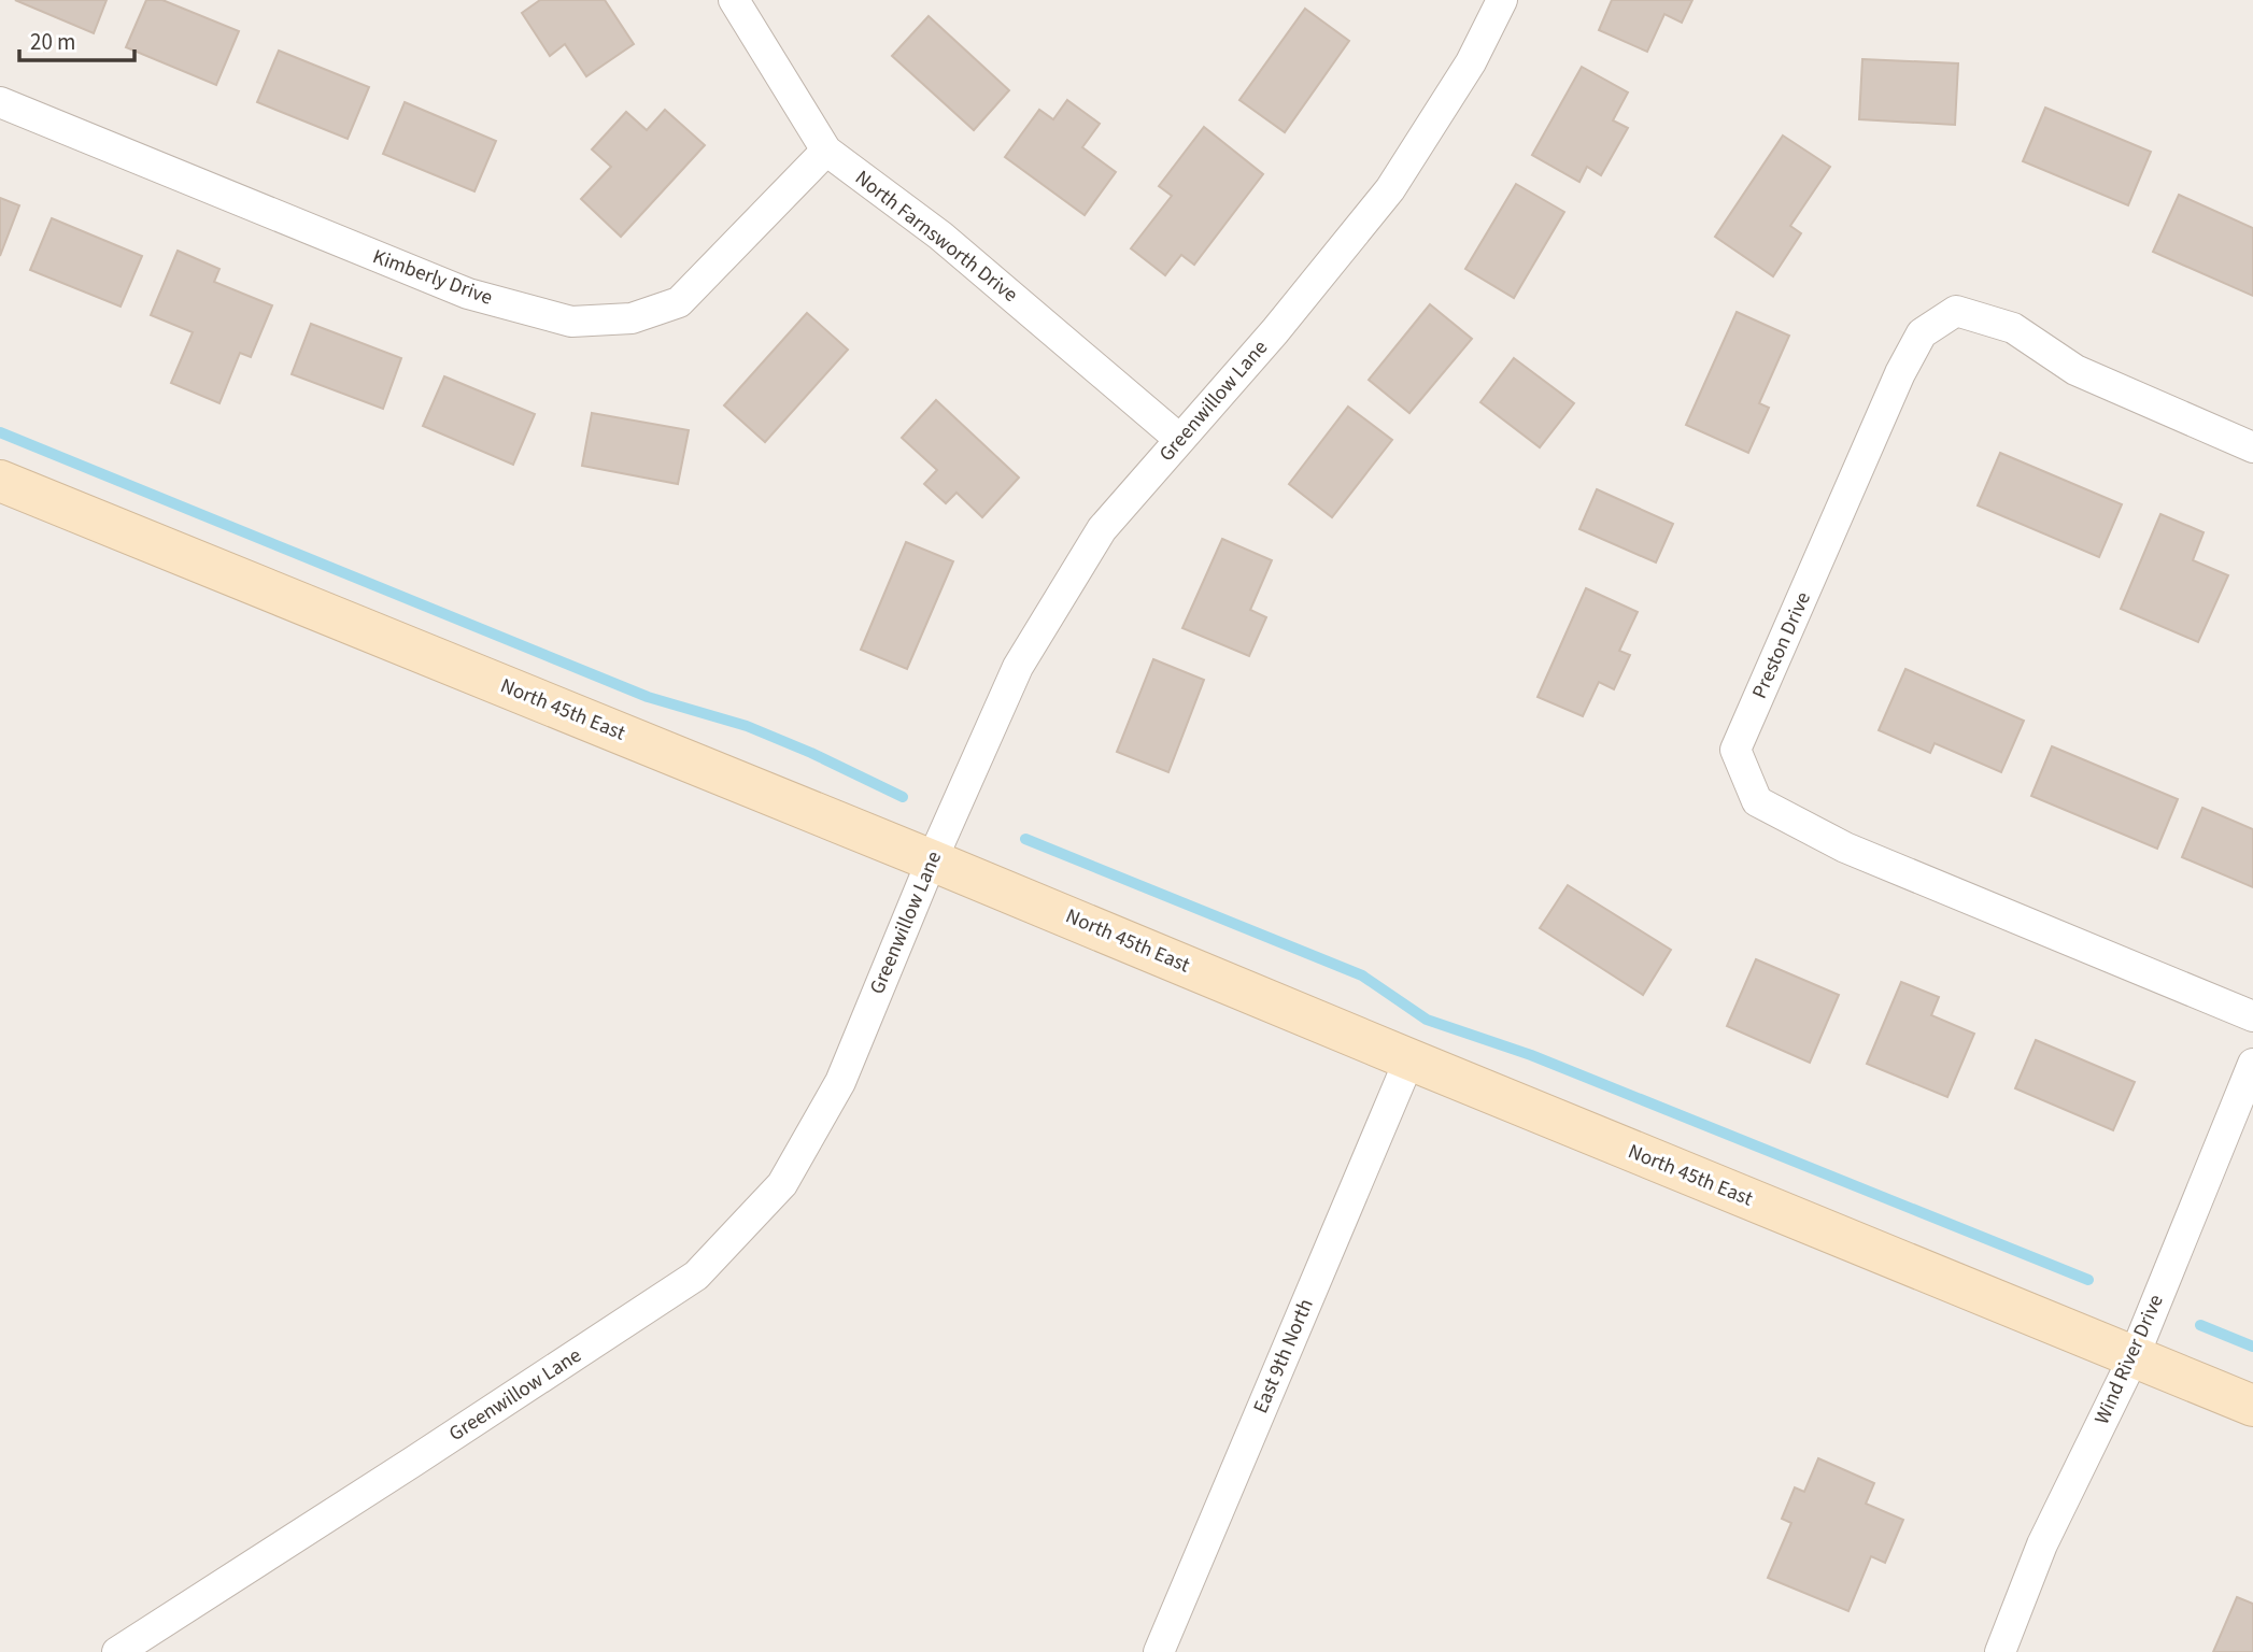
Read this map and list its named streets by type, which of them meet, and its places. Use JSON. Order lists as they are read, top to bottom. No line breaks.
{"streets":{"main road":["North 45th East"],"street":["North Farnsworth Drive","Kimberly Drive","Greenwillow Lane","Preston Drive","East 9th North","Wind River Drive"]},"crossings":[["North Farnsworth Drive","Kimberly Drive"],["North Farnsworth Drive","Greenwillow Lane"],["Greenwillow Lane","North 45th East"],["North 45th East","East 9th North"],["North 45th East","Wind River Drive"]],"scale_bar":"20 m"}
